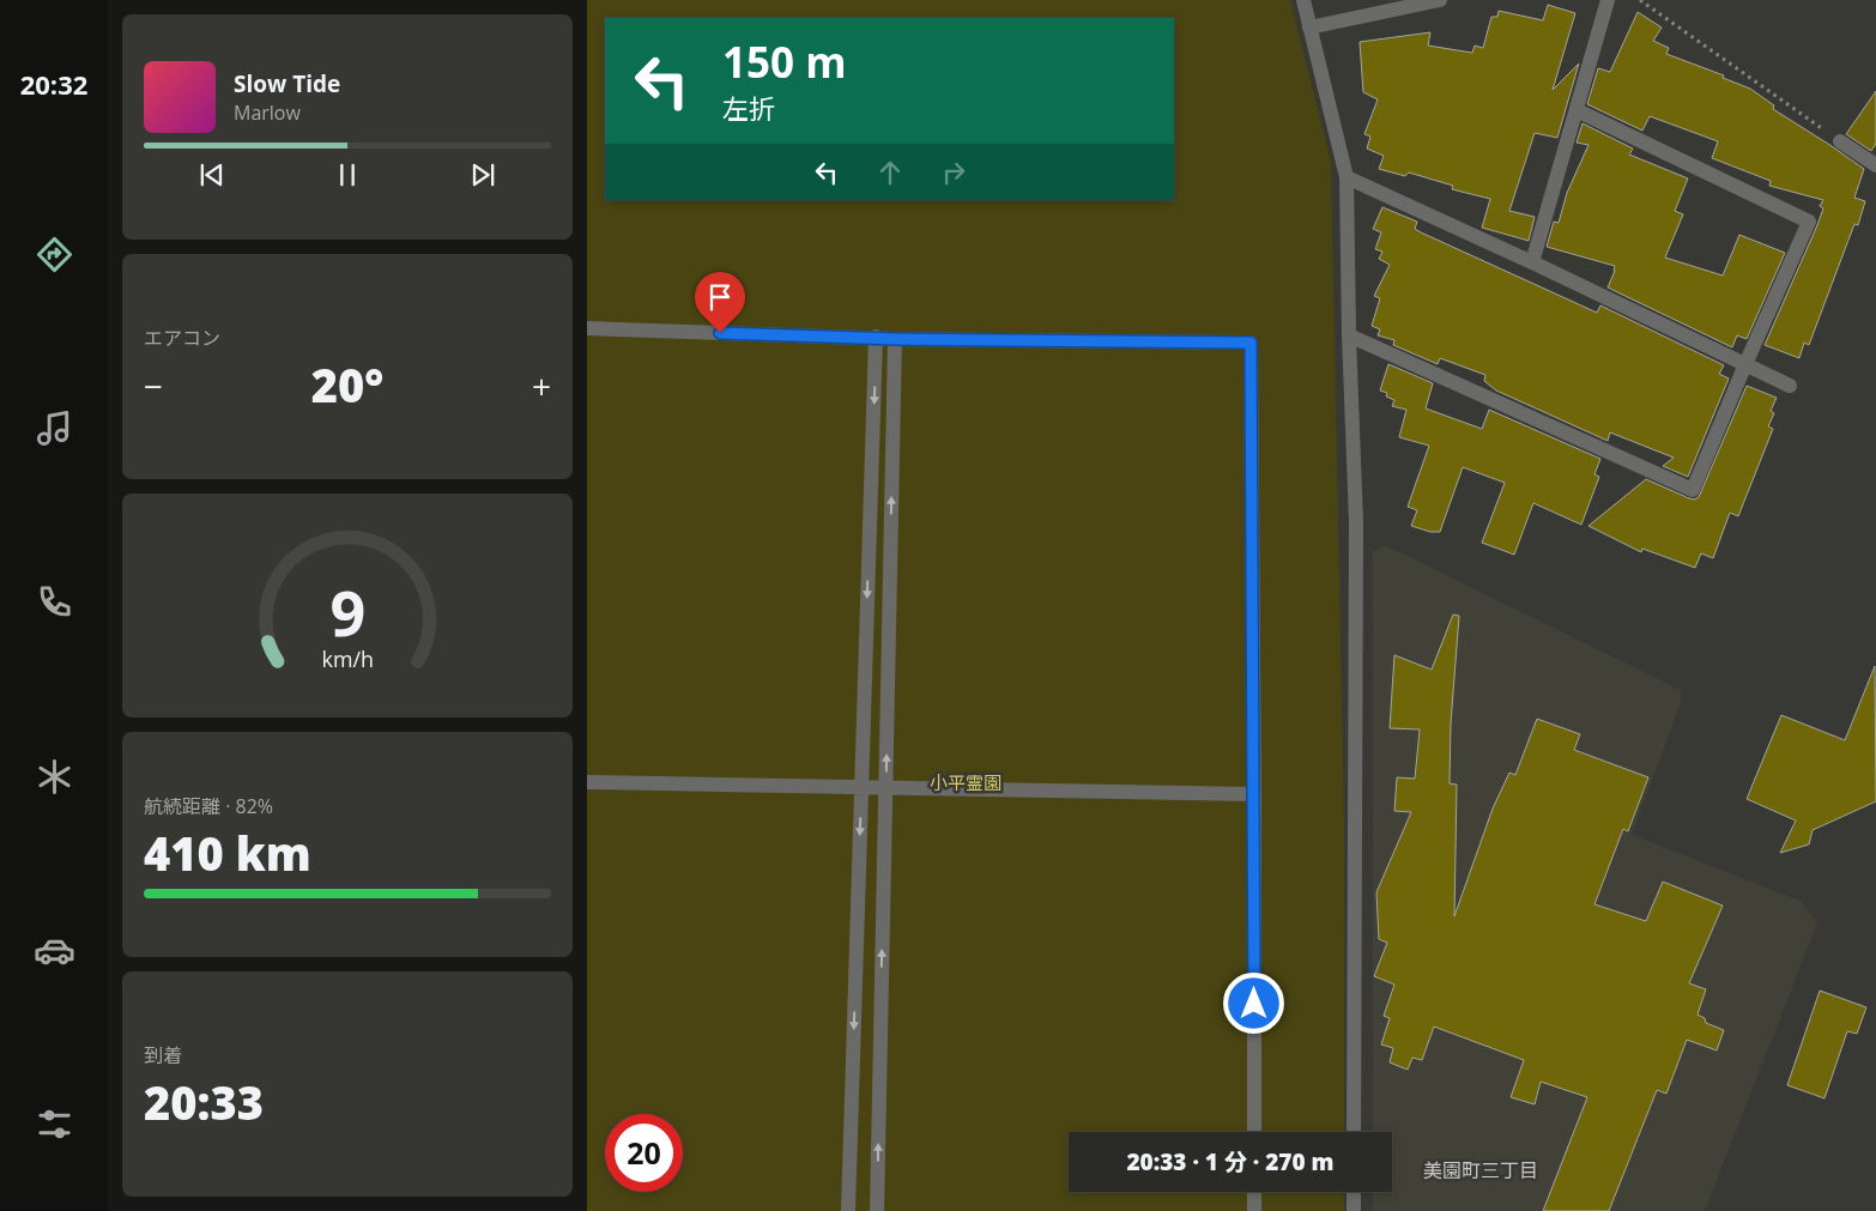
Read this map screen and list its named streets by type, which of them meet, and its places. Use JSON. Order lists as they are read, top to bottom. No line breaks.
{"districts":["美園町三丁目"],"parks":["小平霊園"],"page":{"tabs":"20:32","turn":["150 m","左折"],"song":["Slow Tide","Marlow"],"tile":["エアコン",["航続距離 · 82%","410 km"],["到着","20:33"]],"heat":["−","20°","+"],"limit":"20","trip":"20:33 · 1 分 · 270 m","gauge":["9","km/h"]}}
